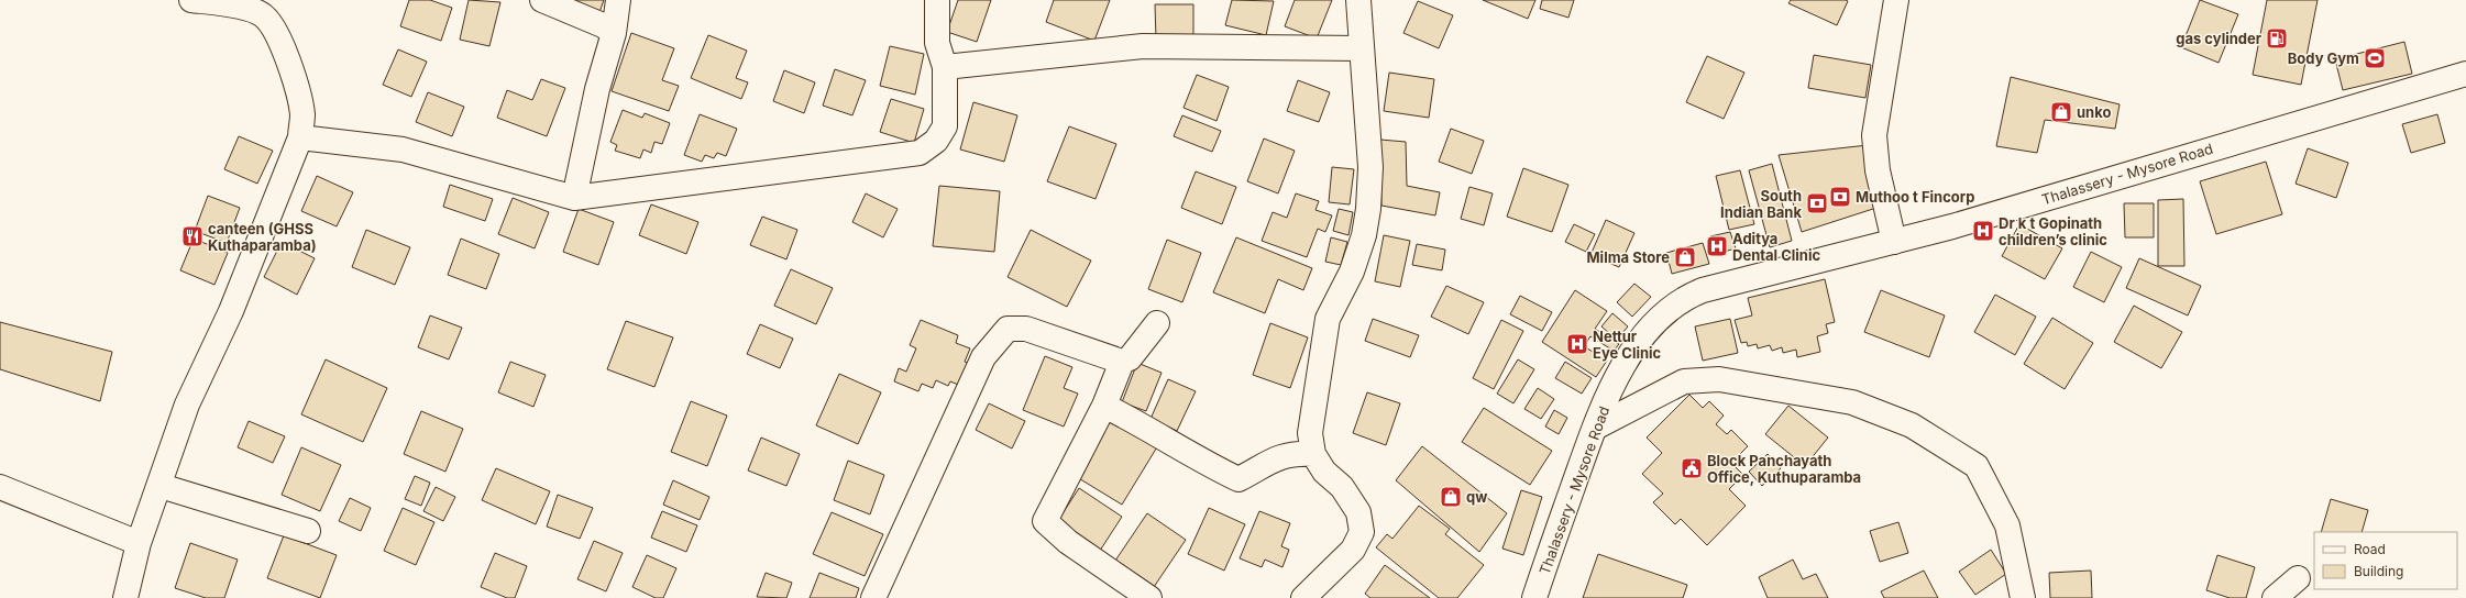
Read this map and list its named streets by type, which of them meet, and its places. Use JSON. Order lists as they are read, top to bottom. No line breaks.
{"streets":{"street":["Thalassery - Mysore Road"]},"places":{"fuel station":["gas cylinder"],"sports":["Body Gym"],"shop":["unko","Milma Store","qw"],"bank":["Muthoo t Fincorp","South Indian Bank"],"hospital":["Dr k t Gopinath children’s clinic","Aditya Dental Clinic","Nettur Eye Clinic"],"restaurant":["canteen (GHSS Kuthaparamba)"],"public building":["Block Panchayath Office, Kuthuparamba"]},"legend":["Road","Building"]}
